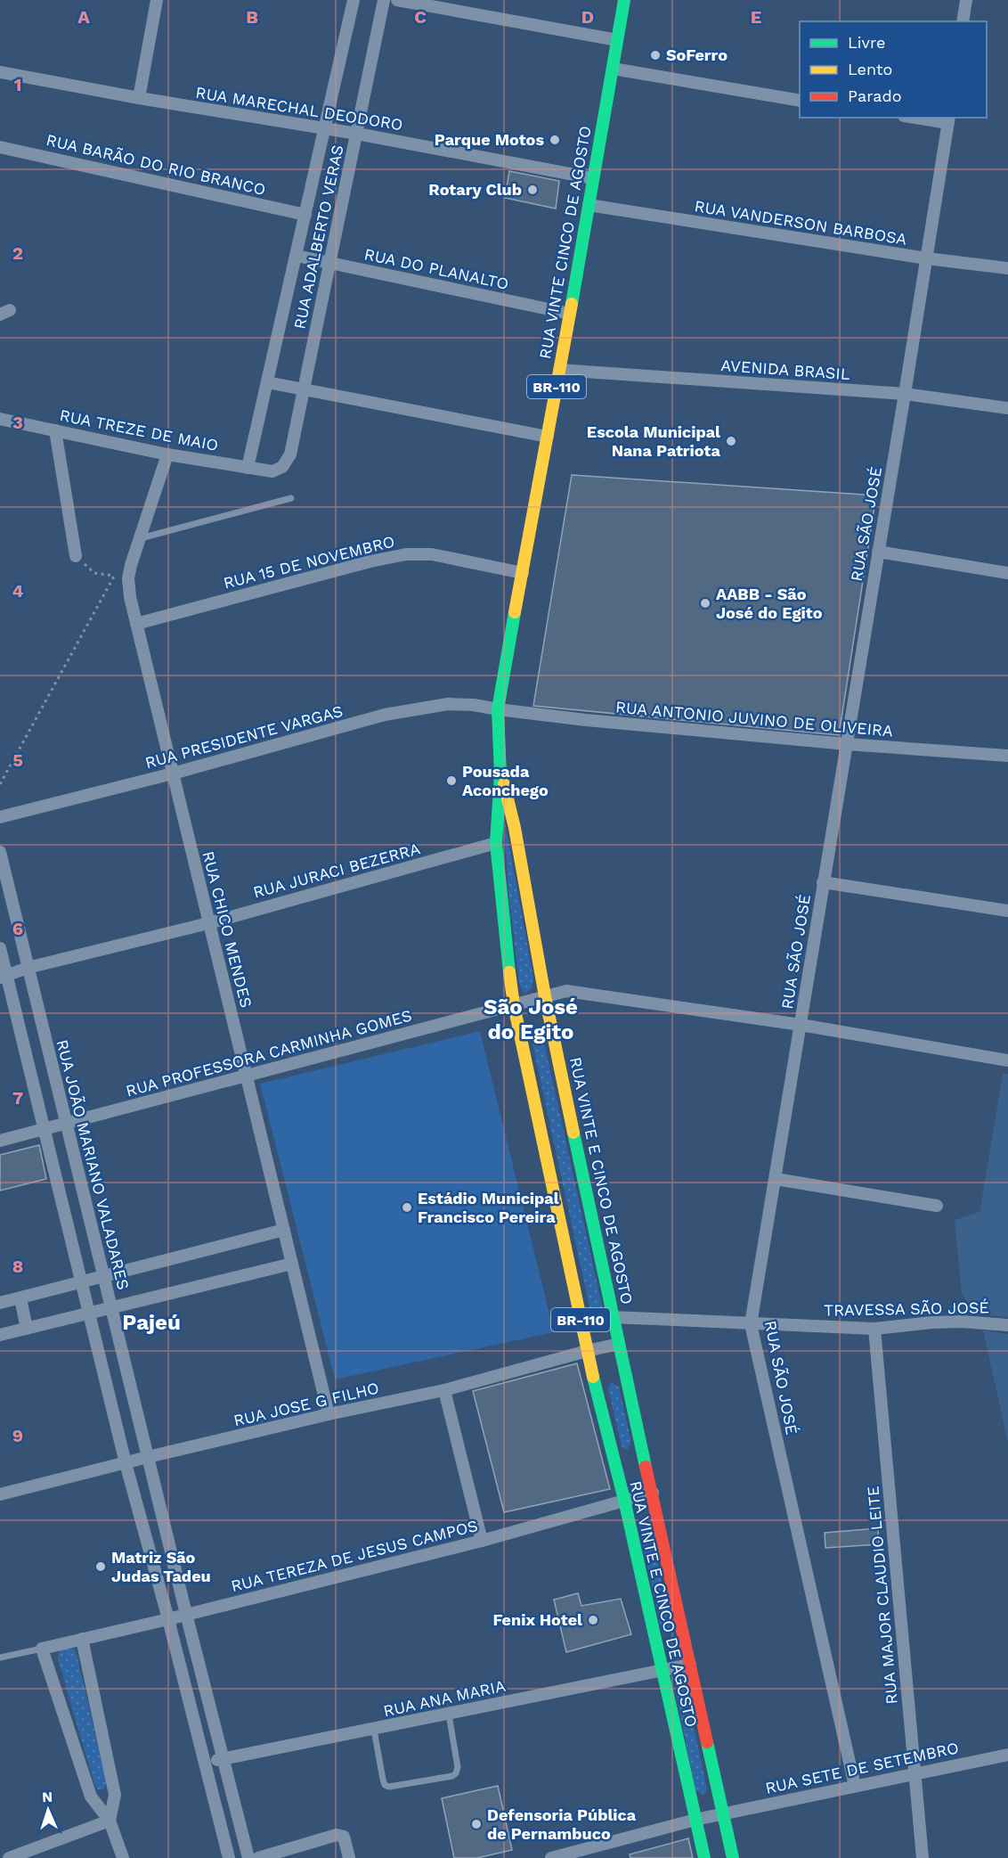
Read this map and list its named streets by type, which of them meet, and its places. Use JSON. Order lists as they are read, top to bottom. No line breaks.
{"streets":{"main road":["RUA VINTE CINCO DE AGOSTO","BR-110","RUA VINTE E CINCO DE AGOSTO"],"street":["RUA MARECHAL DEODORO","RUA BARÃO DO RIO BRANCO","RUA VANDERSON BARBOSA","RUA ADALBERTO VERAS","RUA DO PLANALTO","AVENIDA BRASIL","RUA TREZE DE MAIO","RUA SÃO JOSÉ","RUA 15 DE NOVEMBRO","RUA ANTONIO JUVINO DE OLIVEIRA","RUA PRESIDENTE VARGAS","RUA JURACI BEZERRA","RUA CHICO MENDES","RUA PROFESSORA CARMINHA GOMES","RUA JOÃO MARIANO VALADARES","TRAVESSA SÃO JOSÉ","RUA JOSE G FILHO","RUA TEREZA DE JESUS CAMPOS","RUA MAJOR CLAUDIO LEITE","RUA ANA MARIA","RUA SETE DE SETEMBRO"]},"crossings":[["RUA MARECHAL DEODORO","RUA ADALBERTO VERAS"],["RUA MARECHAL DEODORO","RUA VINTE CINCO DE AGOSTO"],["RUA BARÃO DO RIO BRANCO","RUA ADALBERTO VERAS"],["RUA VANDERSON BARBOSA","RUA VINTE CINCO DE AGOSTO"],["RUA VANDERSON BARBOSA","RUA SÃO JOSÉ"],["RUA ADALBERTO VERAS","RUA DO PLANALTO"],["RUA ADALBERTO VERAS","RUA TREZE DE MAIO"],["RUA VINTE CINCO DE AGOSTO","RUA DO PLANALTO"],["RUA VINTE CINCO DE AGOSTO","AVENIDA BRASIL"],["RUA VINTE CINCO DE AGOSTO","RUA 15 DE NOVEMBRO"],["RUA VINTE CINCO DE AGOSTO","RUA ANTONIO JUVINO DE OLIVEIRA"],["RUA VINTE CINCO DE AGOSTO","RUA PRESIDENTE VARGAS"],["RUA VINTE CINCO DE AGOSTO","RUA VINTE E CINCO DE AGOSTO"],["AVENIDA BRASIL","RUA SÃO JOSÉ"],["RUA TREZE DE MAIO","RUA CHICO MENDES"],["RUA SÃO JOSÉ","RUA ANTONIO JUVINO DE OLIVEIRA"],["RUA SÃO JOSÉ","RUA PROFESSORA CARMINHA GOMES"],["RUA SÃO JOSÉ","TRAVESSA SÃO JOSÉ"],["RUA SÃO JOSÉ","RUA SETE DE SETEMBRO"],["RUA 15 DE NOVEMBRO","RUA CHICO MENDES"],["RUA ANTONIO JUVINO DE OLIVEIRA","RUA PRESIDENTE VARGAS"],["RUA PRESIDENTE VARGAS","RUA CHICO MENDES"],["RUA JURACI BEZERRA","RUA CHICO MENDES"],["RUA JURACI BEZERRA","RUA JOÃO MARIANO VALADARES"],["RUA JURACI BEZERRA","RUA VINTE E CINCO DE AGOSTO"],["RUA CHICO MENDES","RUA PROFESSORA CARMINHA GOMES"],["RUA CHICO MENDES","RUA JOSE G FILHO"],["RUA PROFESSORA CARMINHA GOMES","RUA JOÃO MARIANO VALADARES"],["RUA PROFESSORA CARMINHA GOMES","RUA VINTE E CINCO DE AGOSTO"],["RUA JOÃO MARIANO VALADARES","RUA JOSE G FILHO"],["RUA JOÃO MARIANO VALADARES","RUA TEREZA DE JESUS CAMPOS"],["RUA JOÃO MARIANO VALADARES","RUA ANA MARIA"],["RUA VINTE E CINCO DE AGOSTO","TRAVESSA SÃO JOSÉ"],["RUA VINTE E CINCO DE AGOSTO","RUA JOSE G FILHO"],["RUA VINTE E CINCO DE AGOSTO","RUA TEREZA DE JESUS CAMPOS"],["RUA VINTE E CINCO DE AGOSTO","RUA ANA MARIA"],["RUA VINTE E CINCO DE AGOSTO","RUA SETE DE SETEMBRO"],["TRAVESSA SÃO JOSÉ","RUA MAJOR CLAUDIO LEITE"],["RUA MAJOR CLAUDIO LEITE","RUA SETE DE SETEMBRO"]],"districts":["São José do Egito","Pajeú"],"places":["SoFerro","Parque Motos","Rotary Club","Escola Municipal Nana Patriota","AABB - São José do Egito","Pousada Aconchego","Estádio Municipal Francisco Pereira","Matriz São Judas Tadeu","Fenix Hotel","Defensoria Pública de Pernambuco"],"legend":["Livre","Lento","Parado"],"north":"top","grid":{"columns":["A","B","C","D","E"],"rows":["1","2","3","4","5","6","7","8","9"]}}
